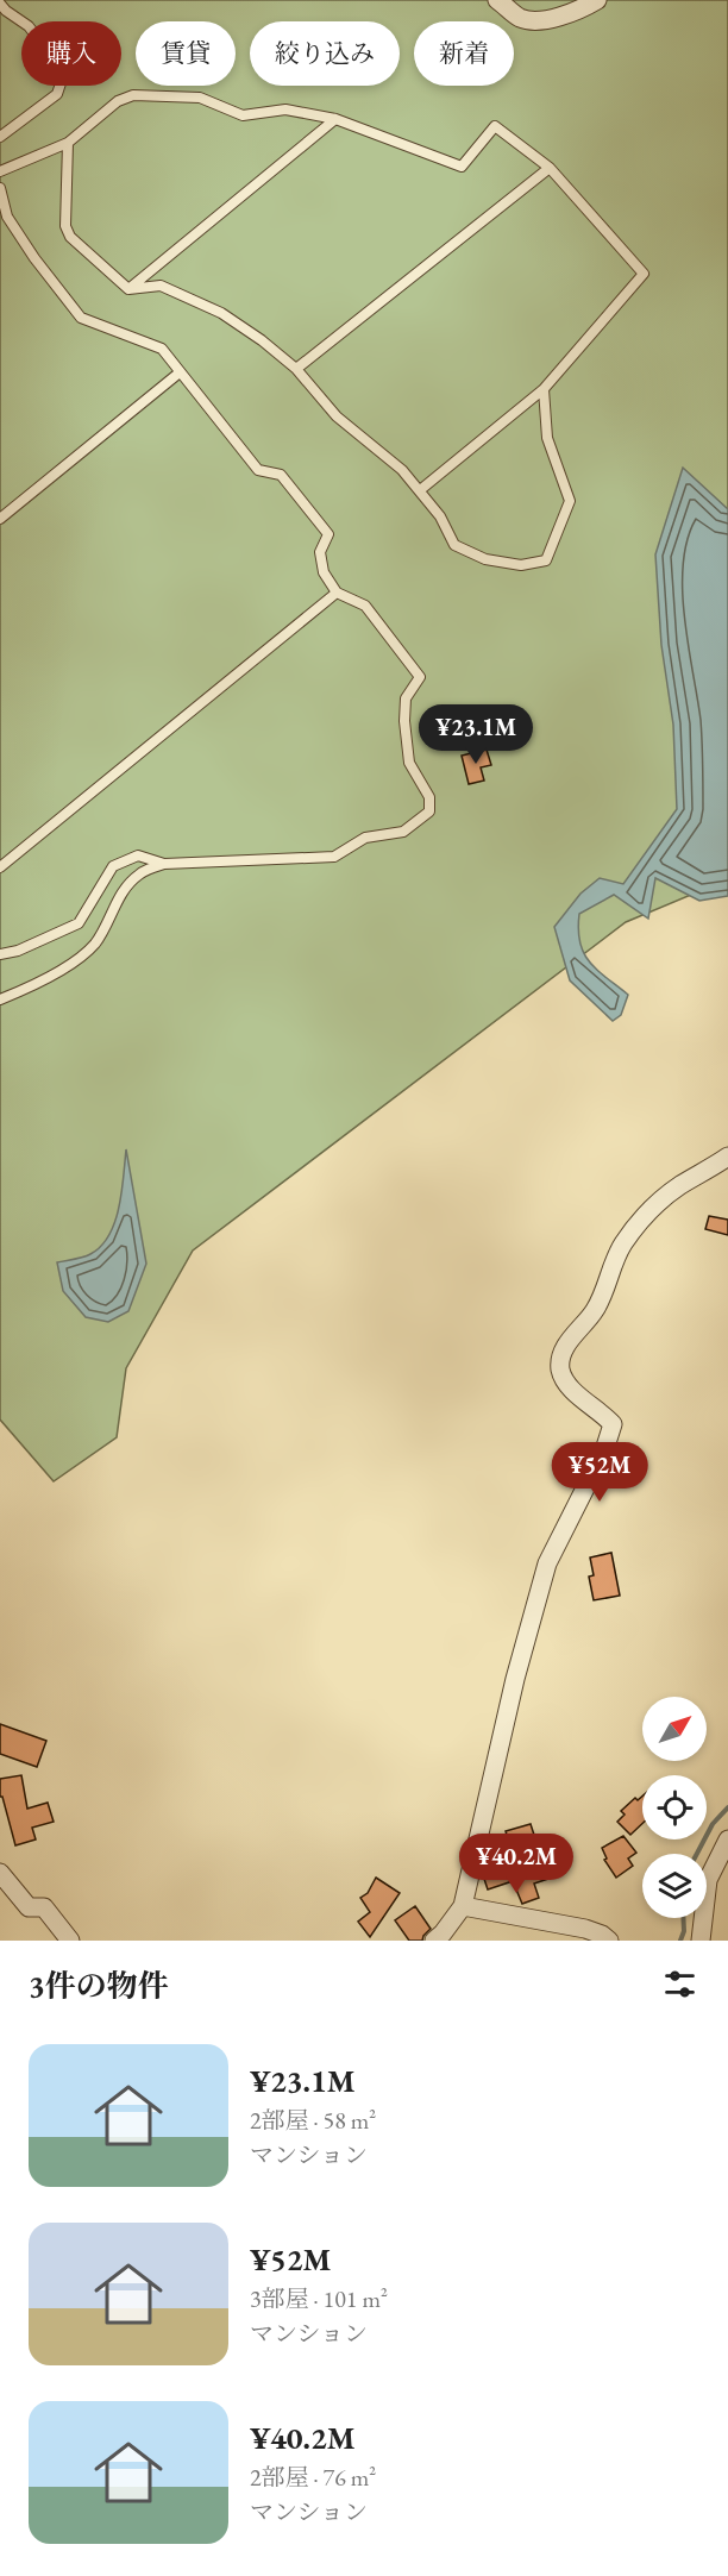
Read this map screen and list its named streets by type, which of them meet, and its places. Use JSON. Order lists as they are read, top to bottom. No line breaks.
{"north":"top right","page":{"chip":["購入","賃貸","絞り込み","新着"],"price":["¥23.1M","¥52M","¥40.2M"],"heading":"3件の物件","list":[{"name":"¥23.1M","note":"2部屋 · 58 m² · マンション"},{"name":"¥52M","note":"3部屋 · 101 m² · マンション"},{"name":"¥40.2M","note":"2部屋 · 76 m² · マンション"}]}}
